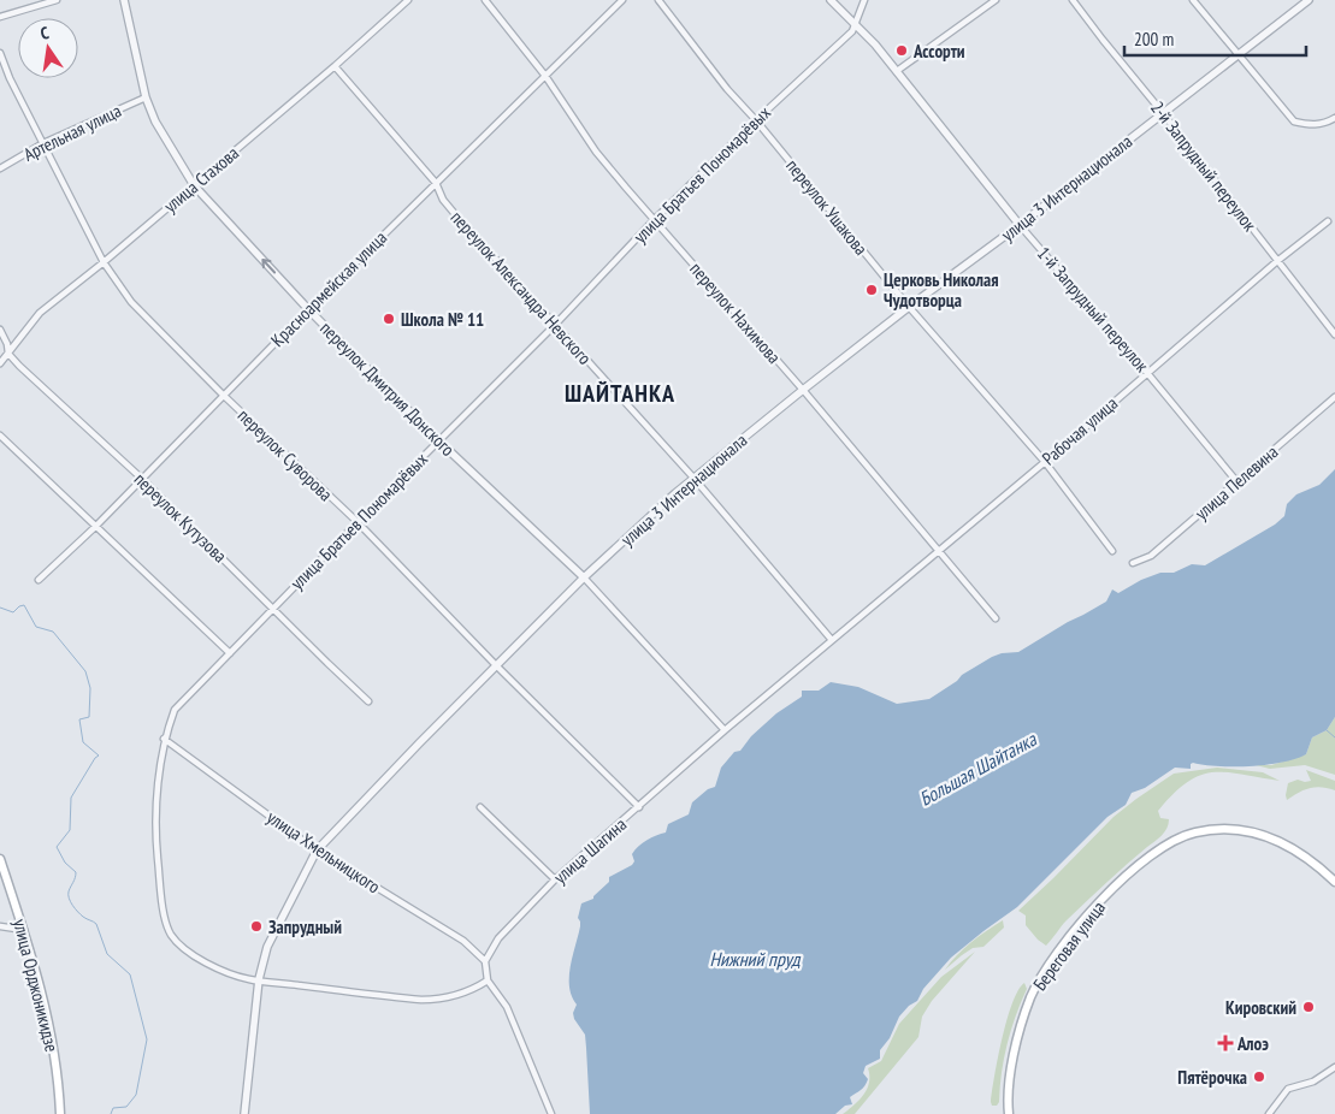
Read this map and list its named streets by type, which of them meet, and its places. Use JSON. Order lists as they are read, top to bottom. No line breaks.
{"streets":{"main road":["Береговая улица","улица Орджоникидзе"],"street":["Артельная улица","2-й Запрудный переулок","улица Братьев Пономарёвых","улица Стахова","улица 3 Интернационала","переулок Ушакова","переулок Александра Невского","Красноармейская улица","1-й Запрудный переулок","переулок Нахимова","переулок Дмитрия Донского","Рабочая улица","переулок Суворова","улица Пелевина","переулок Кутузова","улица Шагина","улица Хмельницкого"]},"crossings":[["Артельная улица","переулок Дмитрия Донского"],["Артельная улица","переулок Суворова"],["2-й Запрудный переулок","улица 3 Интернационала"],["2-й Запрудный переулок","Рабочая улица"],["улица Братьев Пономарёвых","улица 3 Интернационала"],["улица Братьев Пономарёвых","переулок Ушакова"],["улица Братьев Пономарёвых","переулок Александра Невского"],["улица Братьев Пономарёвых","1-й Запрудный переулок"],["улица Братьев Пономарёвых","переулок Нахимова"],["улица Братьев Пономарёвых","переулок Дмитрия Донского"],["улица Братьев Пономарёвых","переулок Суворова"],["улица Братьев Пономарёвых","переулок Кутузова"],["улица Братьев Пономарёвых","улица Хмельницкого"],["улица Стахова","переулок Александра Невского"],["улица Стахова","переулок Дмитрия Донского"],["улица Стахова","переулок Суворова"],["улица Стахова","переулок Кутузова"],["улица 3 Интернационала","переулок Ушакова"],["улица 3 Интернационала","переулок Александра Невского"],["улица 3 Интернационала","1-й Запрудный переулок"],["улица 3 Интернационала","переулок Нахимова"],["улица 3 Интернационала","переулок Дмитрия Донского"],["улица 3 Интернационала","переулок Суворова"],["улица 3 Интернационала","улица Хмельницкого"],["переулок Ушакова","Рабочая улица"],["переулок Александра Невского","Красноармейская улица"],["переулок Александра Невского","Рабочая улица"],["переулок Александра Невского","улица Шагина"],["Красноармейская улица","переулок Нахимова"],["Красноармейская улица","переулок Дмитрия Донского"],["Красноармейская улица","переулок Суворова"],["Красноармейская улица","переулок Кутузова"],["1-й Запрудный переулок","Рабочая улица"],["1-й Запрудный переулок","улица Пелевина"],["переулок Нахимова","Рабочая улица"],["переулок Дмитрия Донского","улица Шагина"],["Рабочая улица","улица Шагина"],["переулок Суворова","улица Шагина"],["улица Шагина","улица Хмельницкого"]],"districts":["ШАЙТАНКА"],"water":["Большая Шайтанка","Нижний пруд"],"places":{"other":["Ассорти","Церковь Николая Чудотворца","Школа № 11","Запрудный","Кировский","Пятёрочка"],"health":["Алоэ"]},"scale_bar":"200 m","north":"top"}
